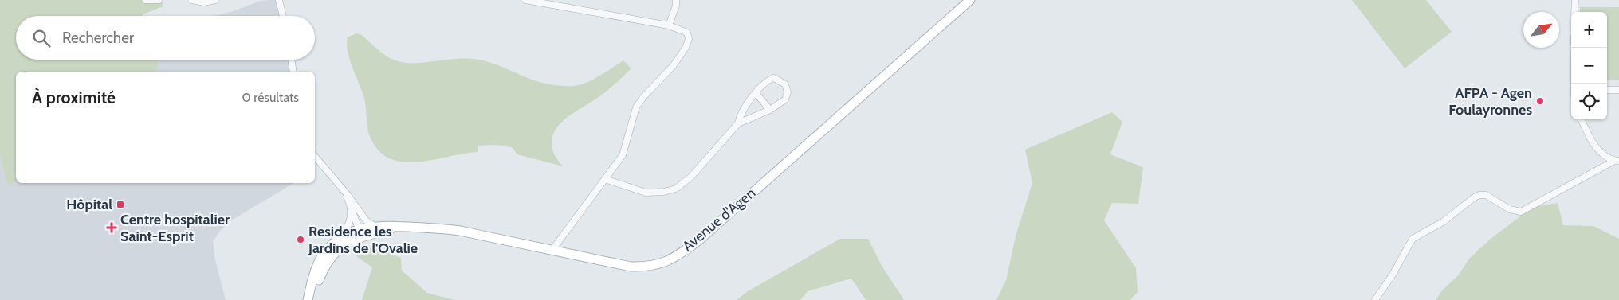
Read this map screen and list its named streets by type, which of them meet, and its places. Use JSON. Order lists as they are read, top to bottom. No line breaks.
{"streets":{"main road":["Avenue d'Agen"]},"places":{"other":["AFPA - Agen Foulayronnes","Residence les Jardins de l'Ovalie"],"transit":["Hôpital"],"health":["Centre hospitalier Saint-Esprit"]},"north":"top right","page":{"map_buttons":["+","−"],"search":"Rechercher","heading":["À proximité","0 résultats"]}}
